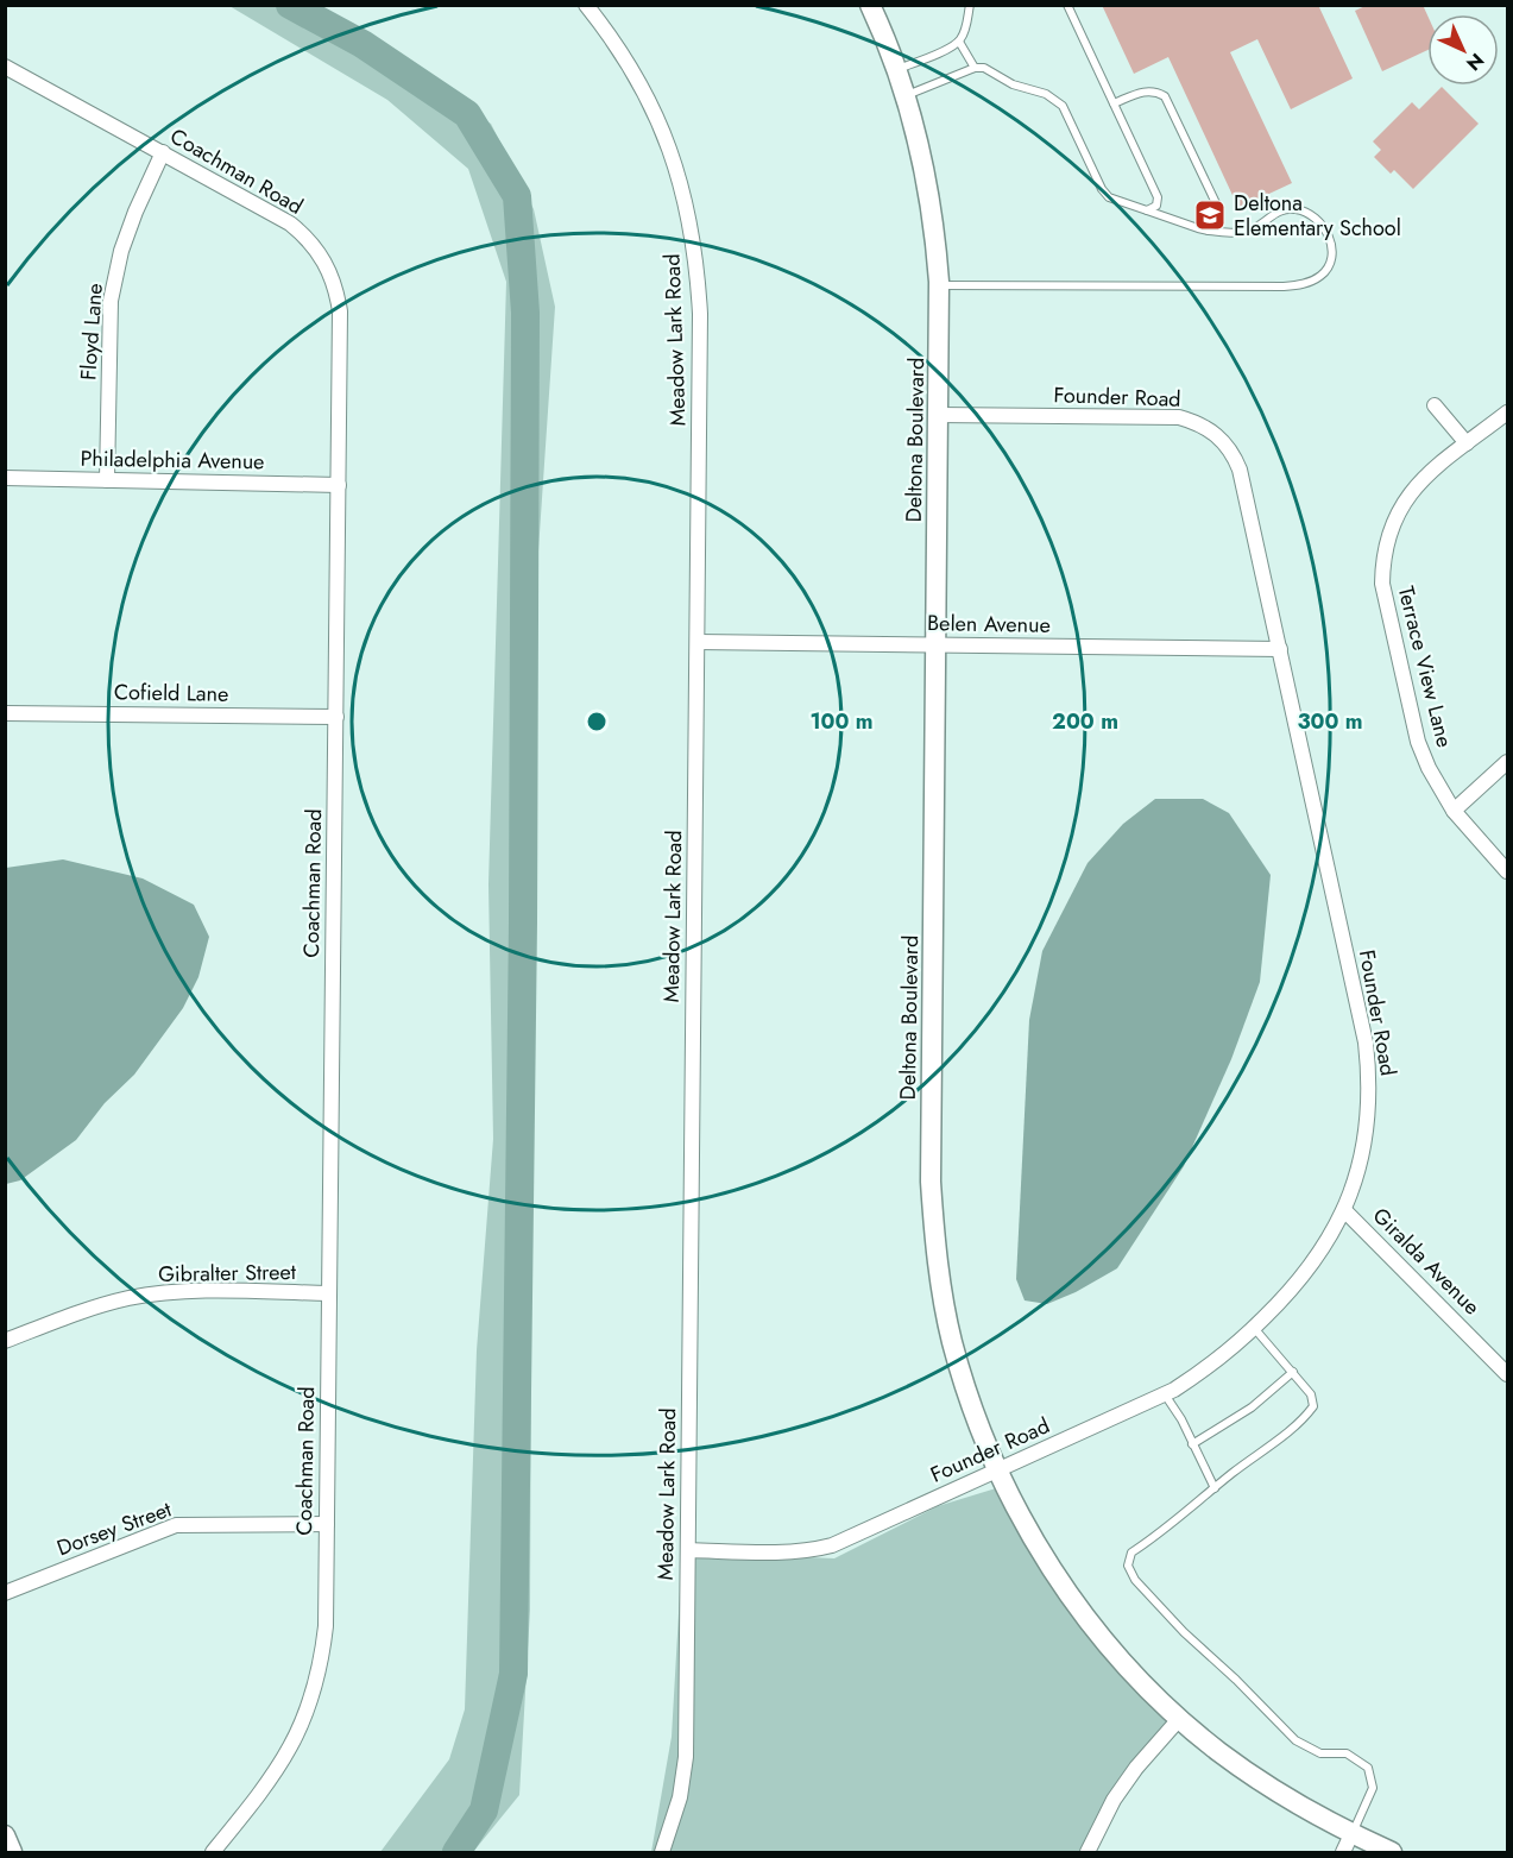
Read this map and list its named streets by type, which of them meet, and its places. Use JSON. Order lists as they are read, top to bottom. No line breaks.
{"streets":{"main road":["Deltona Boulevard"],"street":["Coachman Road","Floyd Lane","Meadow Lark Road","Founder Road","Philadelphia Avenue","Belen Avenue","Terrace View Lane","Cofield Lane","Giralda Avenue","Gibralter Street","Dorsey Street"]},"crossings":[["Coachman Road","Floyd Lane"],["Coachman Road","Philadelphia Avenue"],["Coachman Road","Cofield Lane"],["Coachman Road","Gibralter Street"],["Coachman Road","Dorsey Street"],["Floyd Lane","Philadelphia Avenue"],["Meadow Lark Road","Founder Road"],["Meadow Lark Road","Belen Avenue"],["Founder Road","Deltona Boulevard"],["Founder Road","Belen Avenue"],["Founder Road","Giralda Avenue"],["Deltona Boulevard","Belen Avenue"]],"places":{"school or university":["Deltona Elementary School"]},"north":"bottom right","rings":["100 m","200 m","300 m"]}
